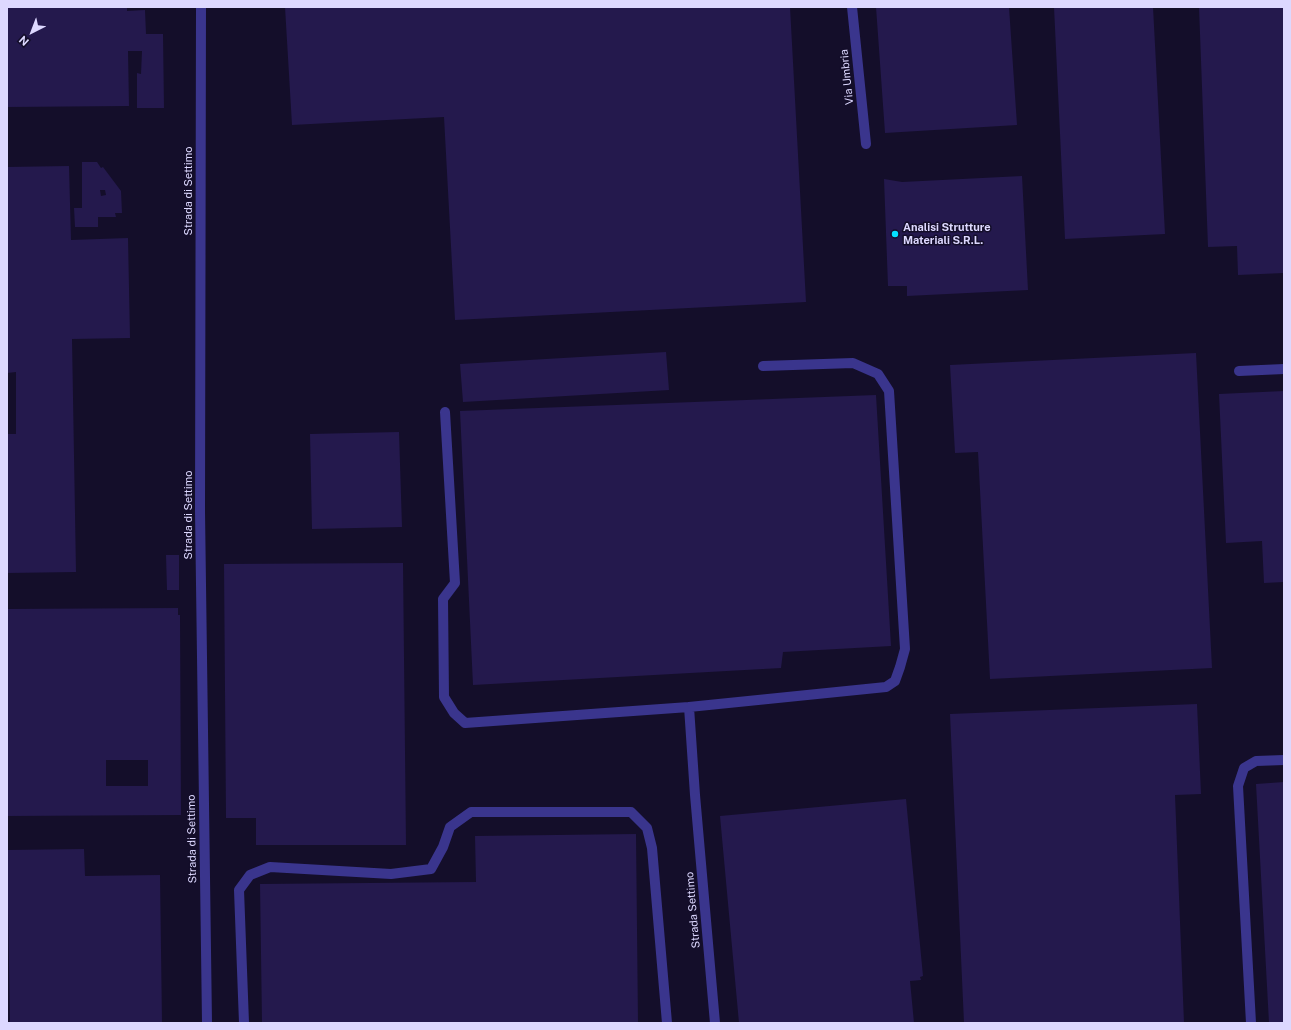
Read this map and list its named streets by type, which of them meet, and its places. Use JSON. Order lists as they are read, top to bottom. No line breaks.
{"streets":{"street":["Via Umbria","Strada di Settimo","Strada Settimo"]},"places":["Analisi Strutture Materiali S.R.L."],"north":"bottom left"}
